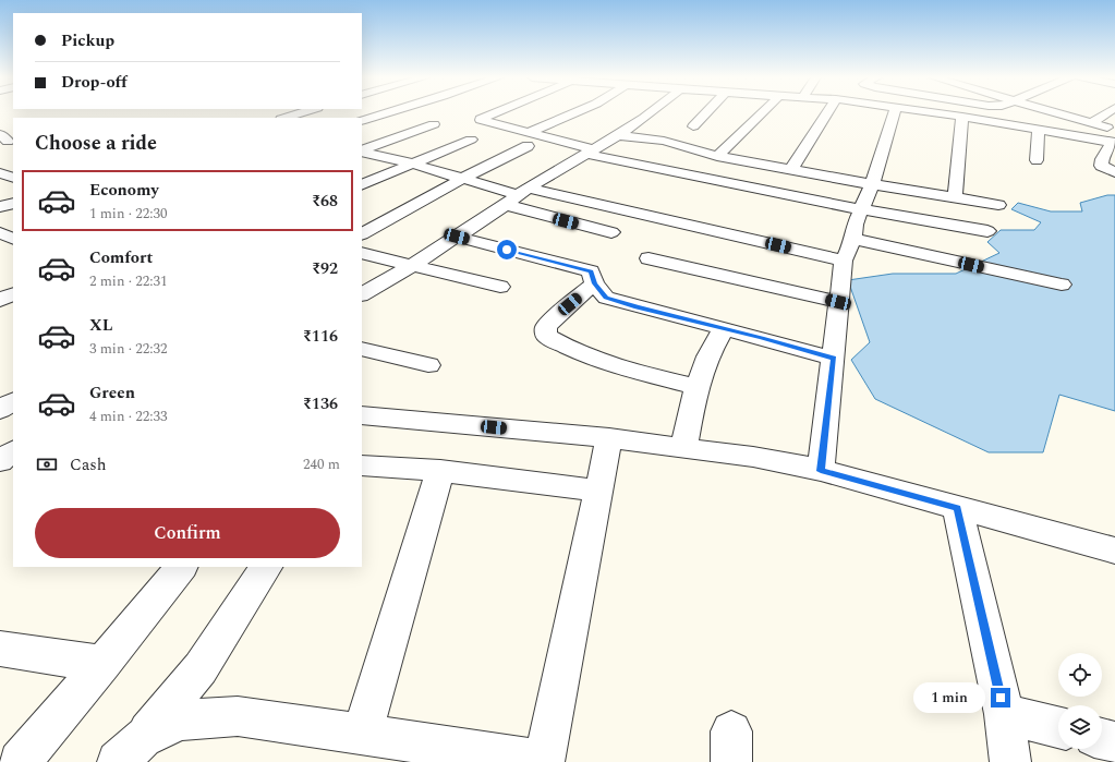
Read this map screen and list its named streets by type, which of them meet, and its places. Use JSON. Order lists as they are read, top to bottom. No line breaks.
{"page":{"banner":["Pickup","Drop-off"],"heading":"Choose a ride","list":[{"name":"Economy","note":"1 min · 22:30","value":"₹68"},{"name":"Comfort","note":"2 min · 22:31","value":"₹92"},{"name":"XL","note":"3 min · 22:32","value":"₹116"},{"name":"Green","note":"4 min · 22:33","value":"₹136"}],"pay":["Cash","240 m"],"buttons":"Confirm","bubble":"1 min"}}
